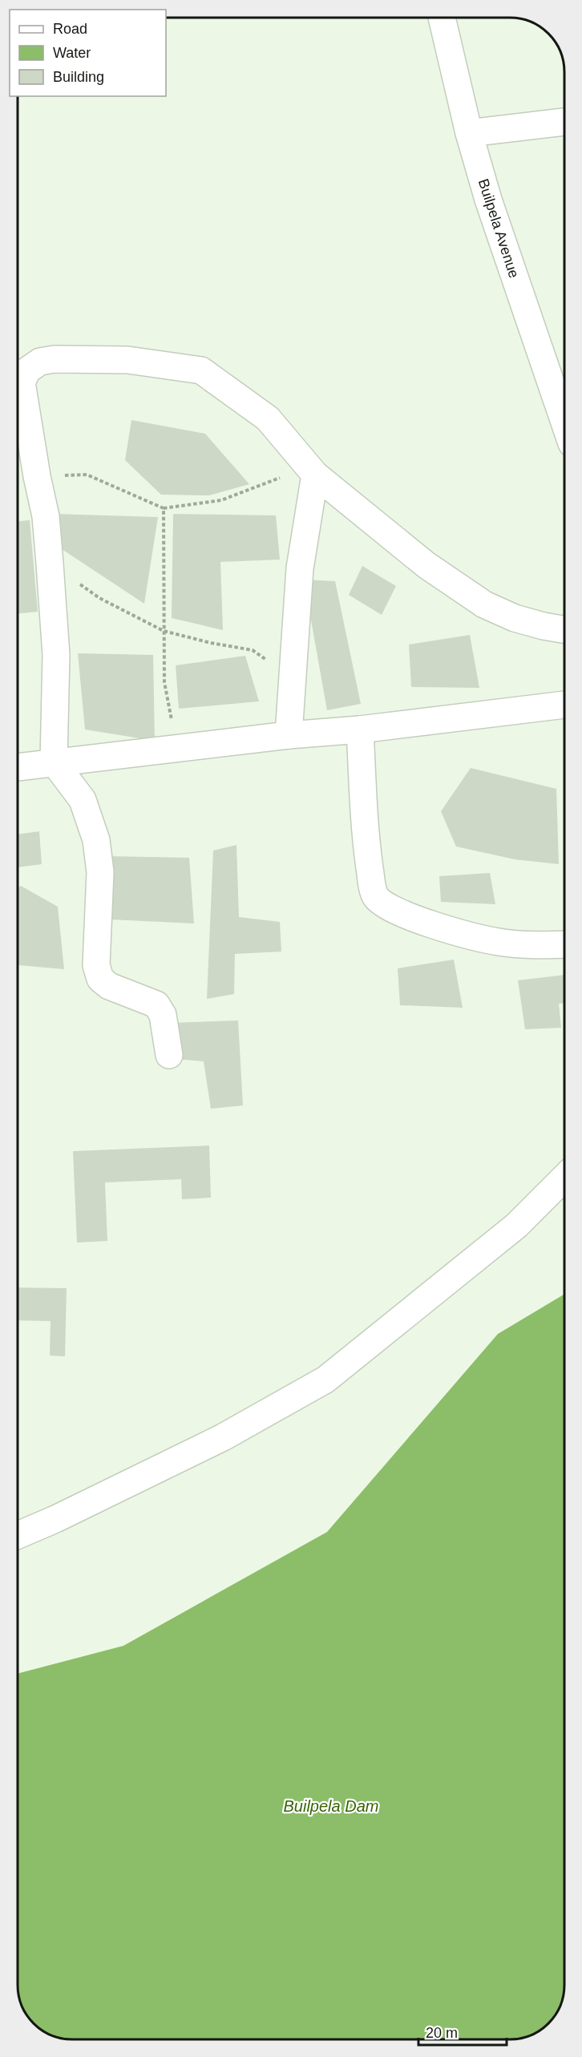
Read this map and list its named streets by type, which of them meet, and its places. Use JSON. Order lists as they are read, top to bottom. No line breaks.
{"streets":{"street":["Builpela Avenue"]},"water":["Builpela Dam"],"legend":["Road","Water","Building"],"scale_bar":"20 m"}
